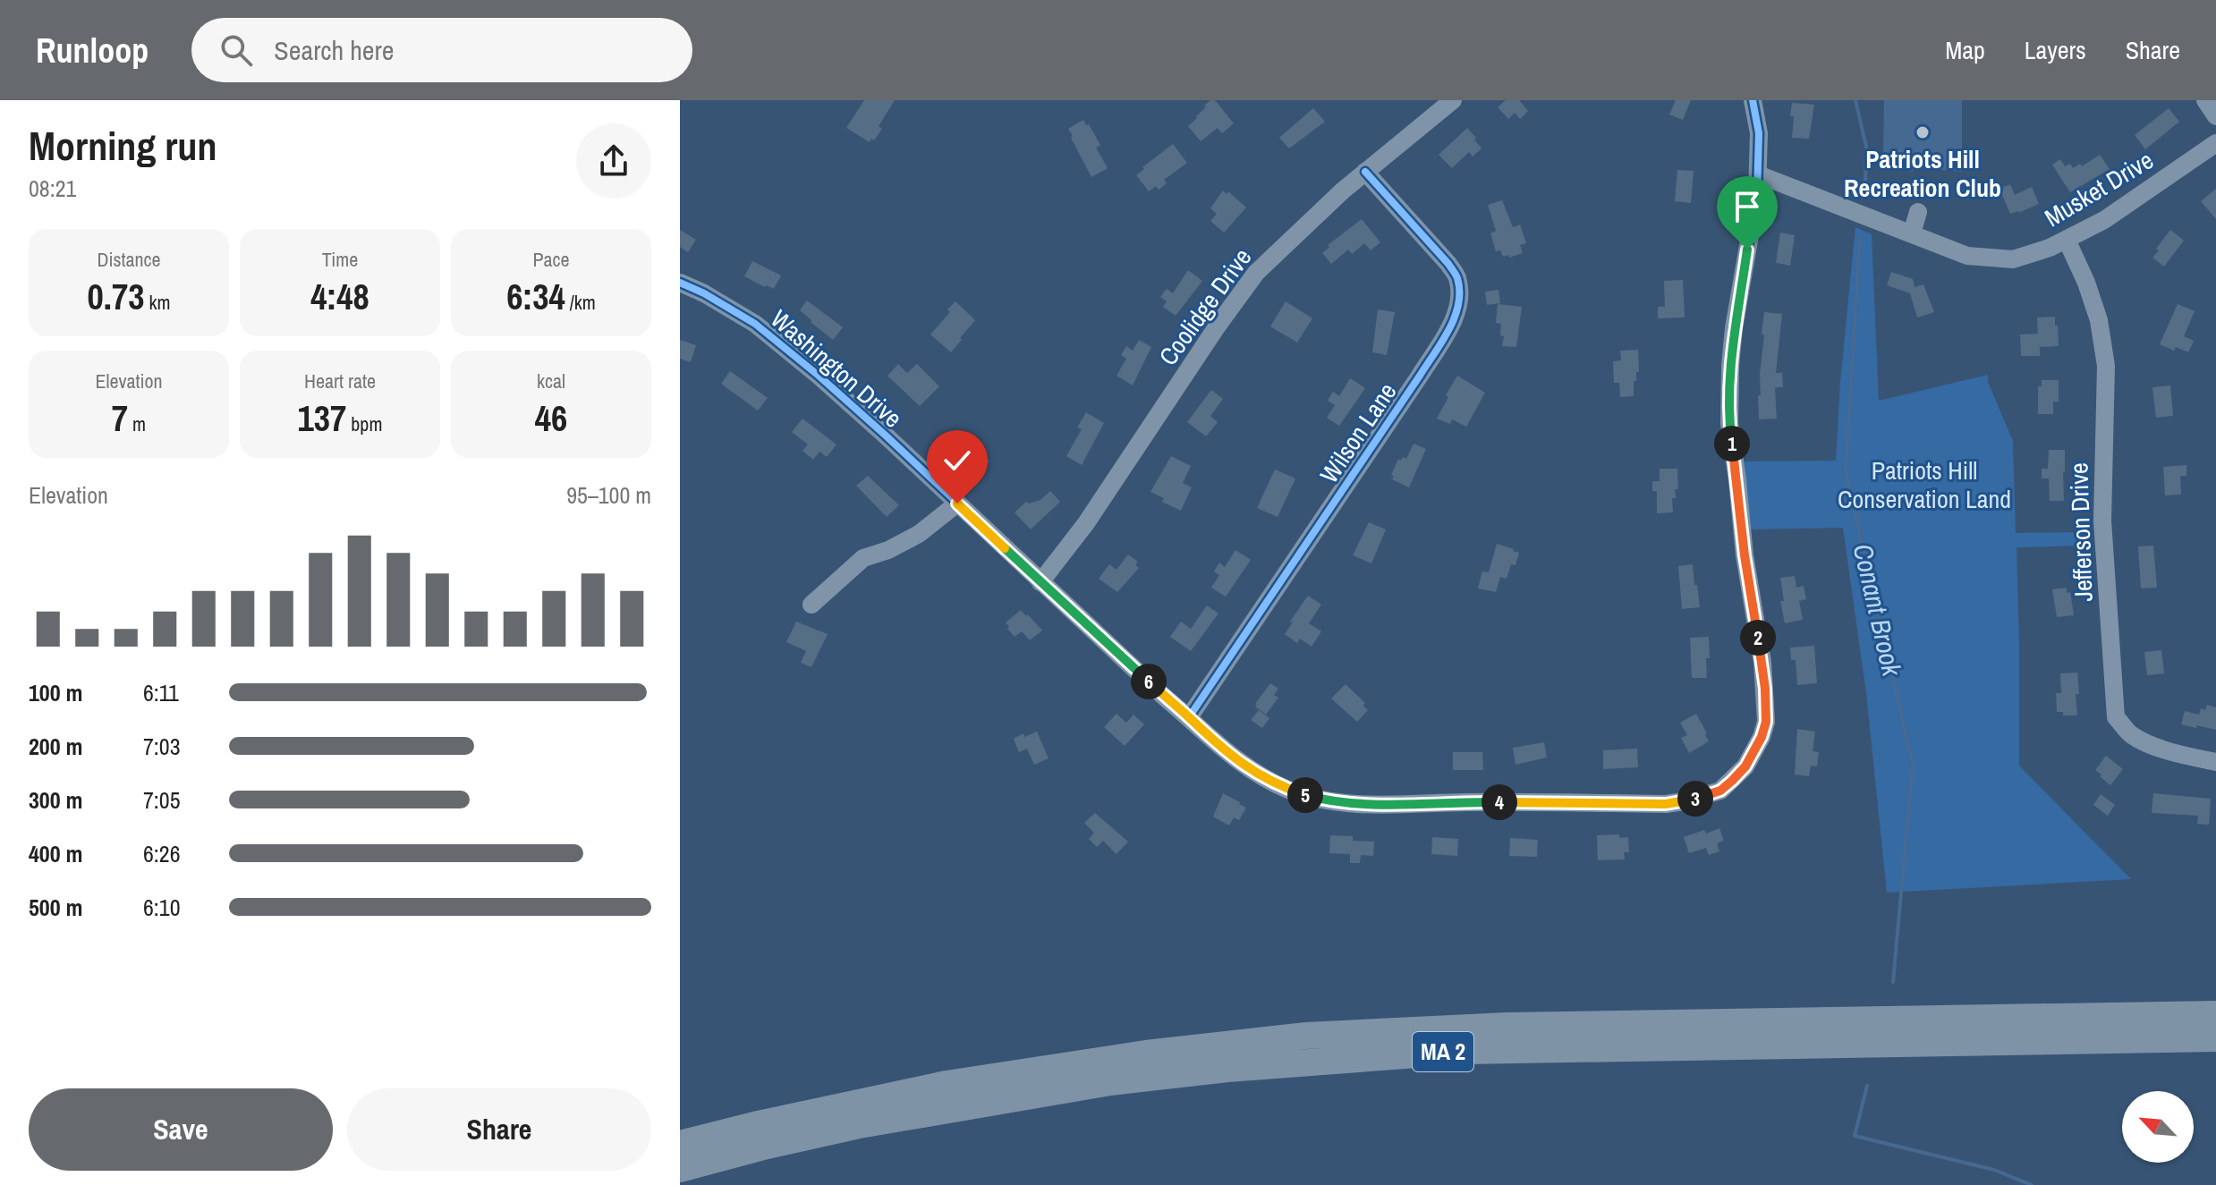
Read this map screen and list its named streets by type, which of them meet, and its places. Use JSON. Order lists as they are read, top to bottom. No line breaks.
{"streets":{"highway":["MA 2"],"street":["Musket Drive","Coolidge Drive","Washington Drive","Wilson Lane","Jefferson Drive"]},"crossings":[["Musket Drive","Washington Drive"],["Musket Drive","Jefferson Drive"],["Coolidge Drive","Washington Drive"],["Coolidge Drive","Wilson Lane"],["Washington Drive","Wilson Lane"]],"water":["Conant Brook"],"parks":["Patriots Hill Conservation Land"],"places":["Patriots Hill Recreation Club"],"north":"top left","page":{"header":"Runloop","search":"Search here","nav":["Map","Layers","Share"],"heading":["Morning run","08:21"],"stats":[["Distance","0.73 km"],["Time","4:48"],["Pace","6:34 /km"],["Elevation","7 m"],["Heart rate","137 bpm"],["kcal","46"]],"pins":["1","2","6","5","3","4"],"chart":["Elevation","95–100 m"],"list":[{"name":"100 m","note":"6:11"},{"name":"200 m","note":"7:03"},{"name":"300 m","note":"7:05"},{"name":"400 m","note":"6:26"},{"name":"500 m","note":"6:10"}],"buttons":["Save","Share"]}}
